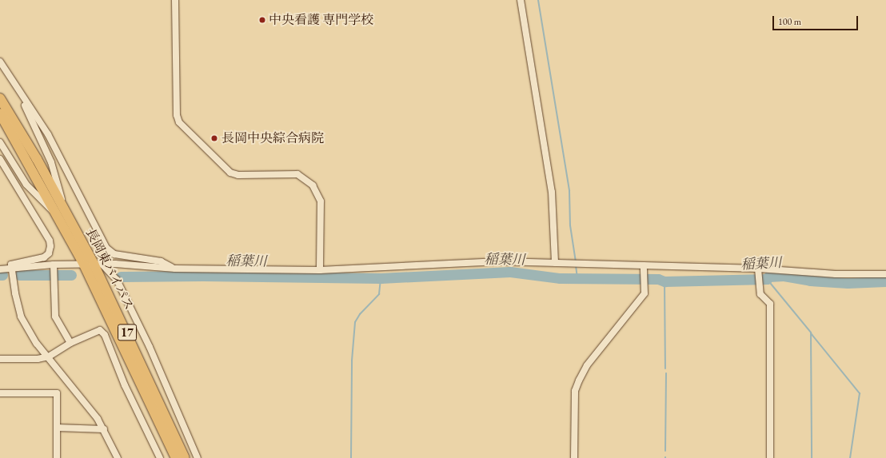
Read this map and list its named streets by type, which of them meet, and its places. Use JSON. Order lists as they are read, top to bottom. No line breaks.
{"streets":{"highway":["長岡東バイパス","17"]},"crossings":[["長岡東バイパス","17"]],"water":["稲葉川"],"places":["中央看護 専門学校","長岡中央綜合病院"],"scale_bar":"100 m"}
